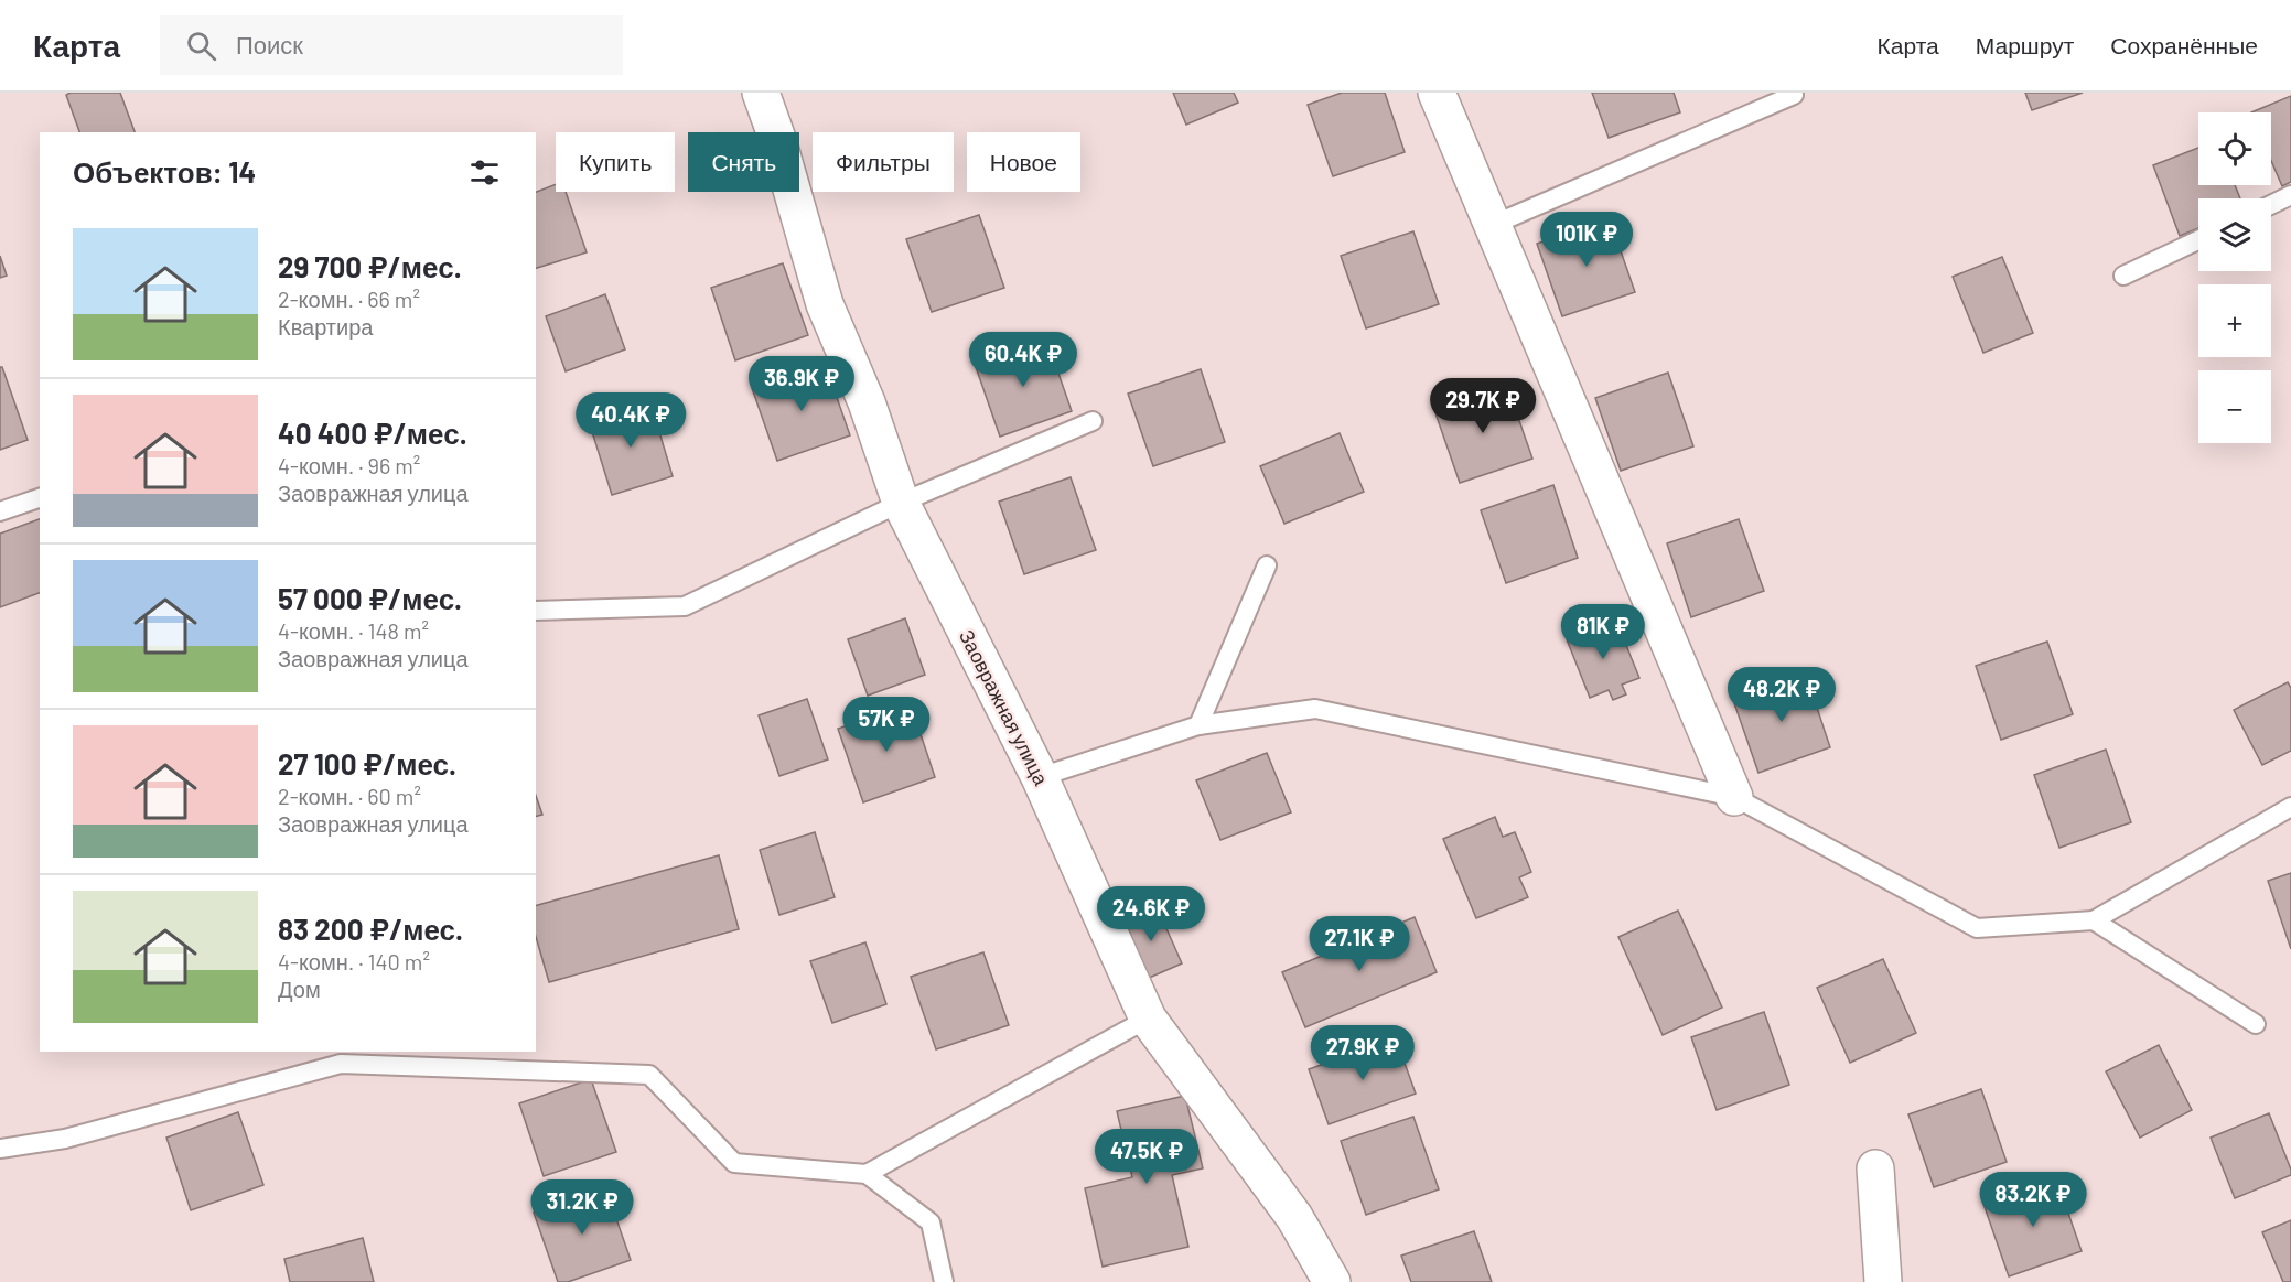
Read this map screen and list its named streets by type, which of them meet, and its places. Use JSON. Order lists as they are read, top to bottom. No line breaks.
{"streets":{"street":["Заовражная улица"]},"page":{"header":"Карта","search":"Поиск","nav":["Карта","Маршрут","Сохранённые"],"map_buttons":["+","−"],"chip":["Купить","Снять","Фильтры","Новое"],"heading":"Объектов: 14","price":["101K ₽","60.4K ₽","36.9K ₽","29.7K ₽","40.4K ₽","81K ₽","48.2K ₽","57K ₽","24.6K ₽","27.1K ₽","27.9K ₽","47.5K ₽","83.2K ₽","31.2K ₽"],"list":[{"name":"29 700 ₽/мес.","note":"2-комн. · 66 m² · Квартира"},{"name":"40 400 ₽/мес.","note":"4-комн. · 96 m² · Заовражная улица"},{"name":"57 000 ₽/мес.","note":"4-комн. · 148 m² · Заовражная улица"},{"name":"27 100 ₽/мес.","note":"2-комн. · 60 m² · Заовражная улица"},{"name":"83 200 ₽/мес.","note":"4-комн. · 140 m² · Дом"}]}}
